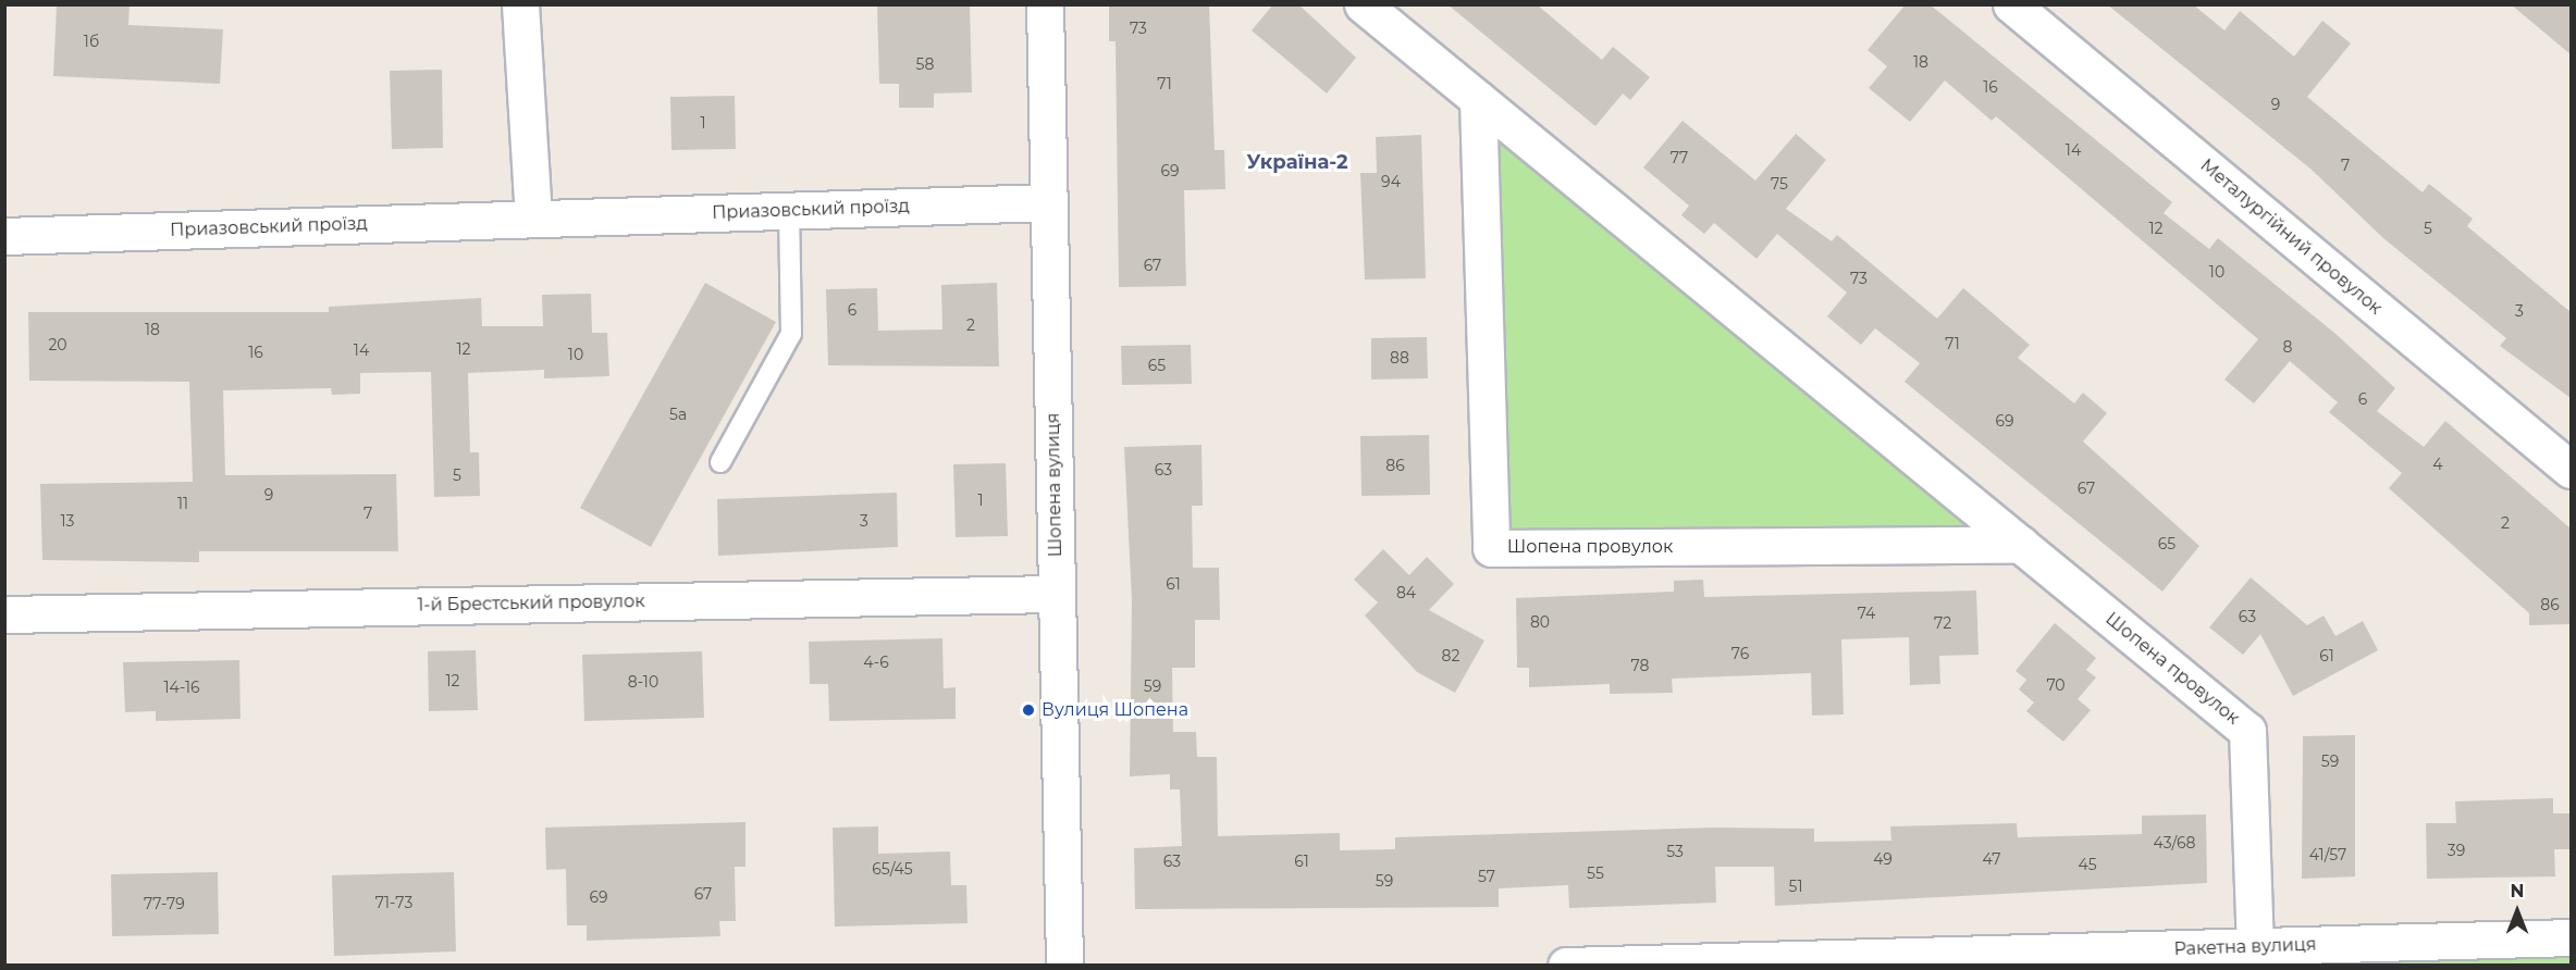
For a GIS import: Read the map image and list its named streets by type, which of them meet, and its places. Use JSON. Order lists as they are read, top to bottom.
{
  "streets": {
    "street": [
      "Приазовський проїзд",
      "Металургійний провулок",
      "Шопена вулиця",
      "Шопена провулок",
      "1-й Брестський провулок",
      "Ракетна вулиця"
    ]
  },
  "crossings": [
    ["Приазовський проїзд", "Шопена вулиця"],
    ["Шопена вулиця", "1-й Брестський провулок"],
    ["Шопена провулок", "Ракетна вулиця"]
  ],
  "districts": ["Україна-2"],
  "places": ["Вулиця Шопена"],
  "house_numbers": [
    "73",
    "1б",
    "18",
    "58",
    "71",
    "16",
    "9",
    "1",
    "14",
    "77",
    "7",
    "69",
    "94",
    "75",
    "12",
    "5",
    "67",
    "10",
    "73",
    "6",
    "3",
    "2",
    "18",
    "71",
    "20",
    "8",
    "12",
    "14",
    "16",
    "10",
    "88",
    "65",
    "6",
    "5а",
    "69",
    "4",
    "86",
    "63",
    "5",
    "67",
    "9",
    "1",
    "11",
    "7",
    "13",
    "3",
    "2",
    "65",
    "61",
    "84",
    "86",
    "74",
    "63",
    "80",
    "72",
    "76",
    "82",
    "61",
    "4-6",
    "78",
    "12",
    "8-10",
    "70",
    "59",
    "14-16",
    "59",
    "43/68",
    "39",
    "53",
    "41/57",
    "49",
    "47",
    "63",
    "61",
    "45",
    "65/45",
    "55",
    "57",
    "59",
    "51",
    "67",
    "69",
    "71-73",
    "77-79"
  ],
  "north": "top"
}
